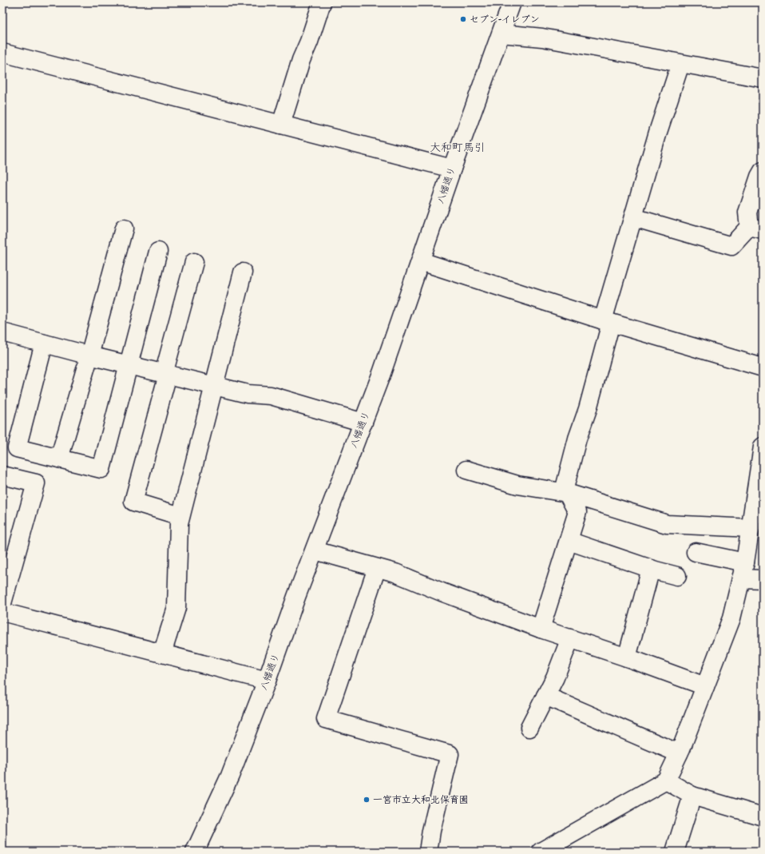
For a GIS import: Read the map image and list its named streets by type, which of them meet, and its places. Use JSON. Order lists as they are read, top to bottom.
{
  "streets": {
    "street": ["八幡通り"]
  },
  "districts": ["大和町馬引"],
  "places": ["セブン-イレブン", "一宮市立大和北保育園"]
}
